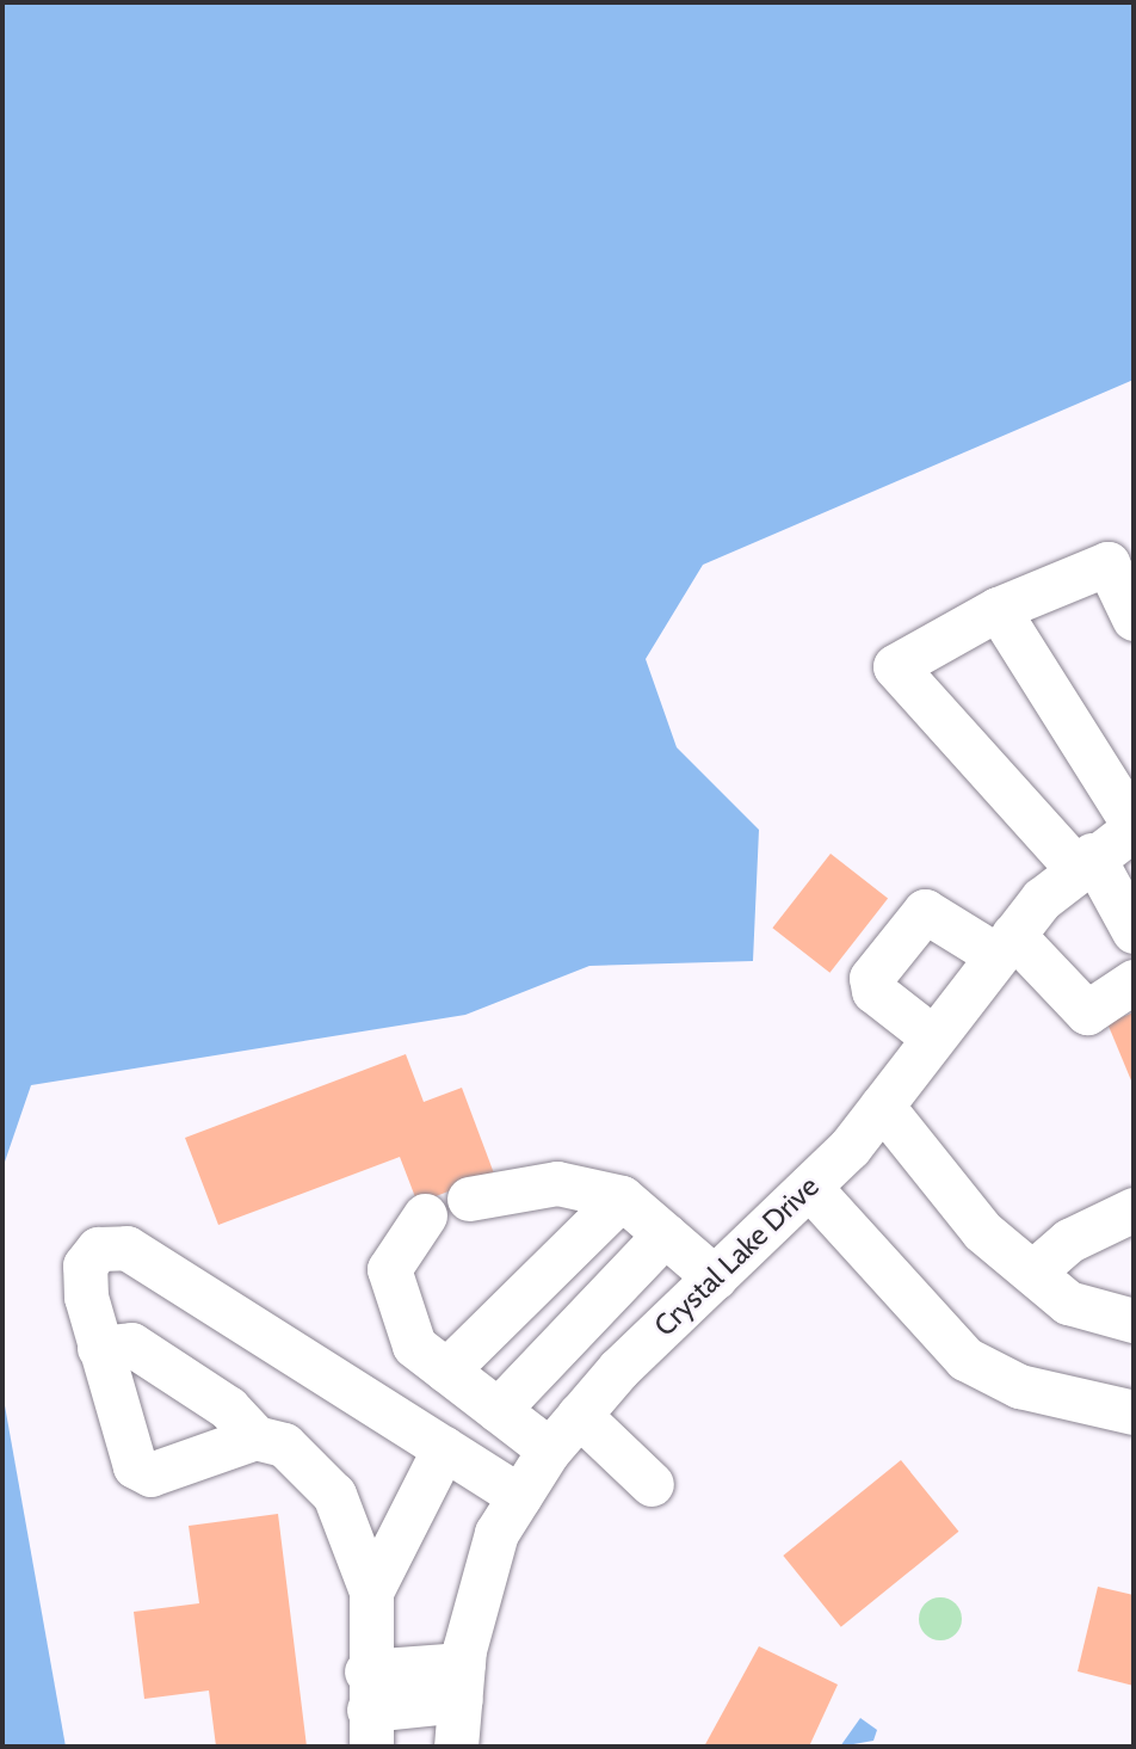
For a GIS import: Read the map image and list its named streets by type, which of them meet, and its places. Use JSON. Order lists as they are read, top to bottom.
{
  "streets": {
    "street": ["Crystal Lake Drive"]
  }
}
